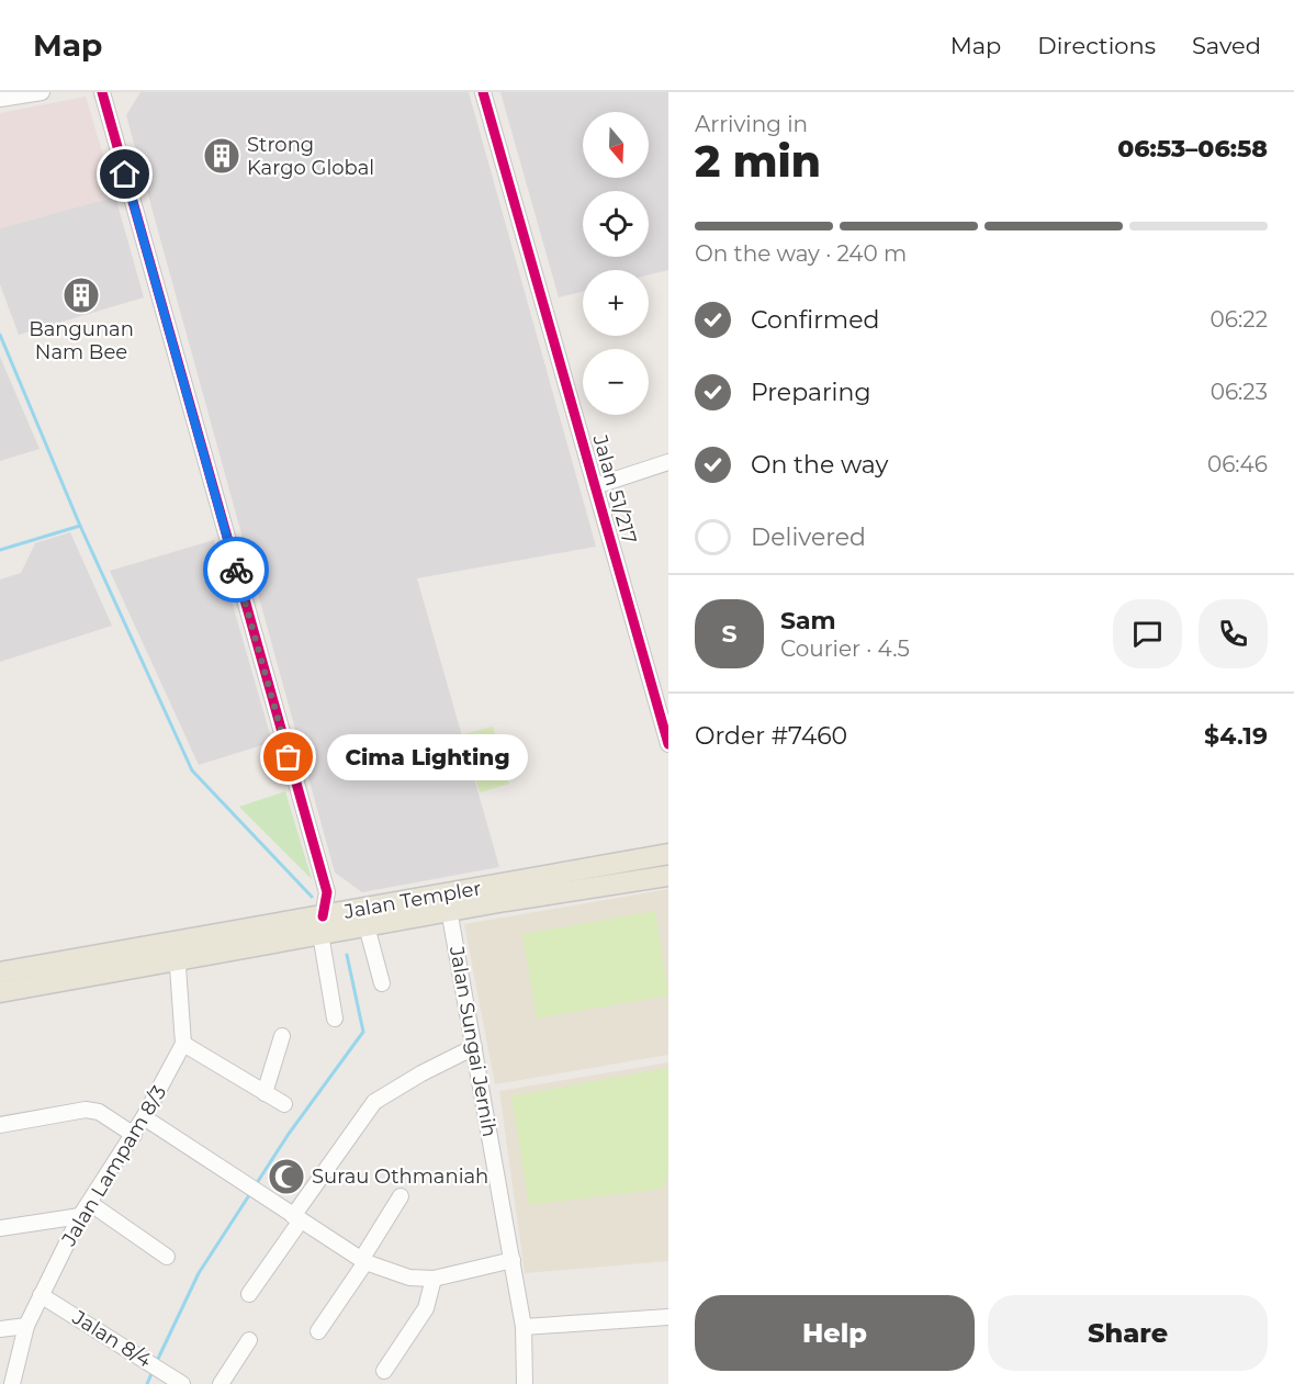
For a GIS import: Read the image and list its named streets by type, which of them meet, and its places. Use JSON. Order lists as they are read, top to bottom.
{
  "streets": {
    "main road": ["Jalan Templer"],
    "street": [
      "Jalan 51/217",
      "Jalan Sungai Jernih",
      "Jalan Lampam 8/3",
      "Jalan 8/4"
    ]
  },
  "crossings": [
    ["Jalan Templer", "Jalan Sungai Jernih"],
    ["Jalan Lampam 8/3", "Jalan 8/4"]
  ],
  "places": {
    "building": ["Strong Kargo Global", "Bangunan Nam Bee"],
    "other": ["Cima Lighting"],
    "mosque": ["Surau Othmaniah"]
  },
  "north": "bottom",
  "page": {
    "header": "Map",
    "nav": ["Map", "Directions", "Saved"],
    "heading": ["2 min", "Arriving in", "06:53–06:58"],
    "panel": [
      "Sam",
      "Courier · 4.5",
      "Order #7460",
      "$4.19"
    ],
    "map_buttons": ["+", "−"],
    "bar": "On the way · 240 m",
    "list": [
      ["Confirmed", "06:22"],
      ["Preparing", "06:23"],
      ["On the way", "06:46"],
      "Delivered"
    ],
    "round": "S",
    "bubble": "Cima Lighting",
    "buttons": ["Help", "Share"]
  }
}
